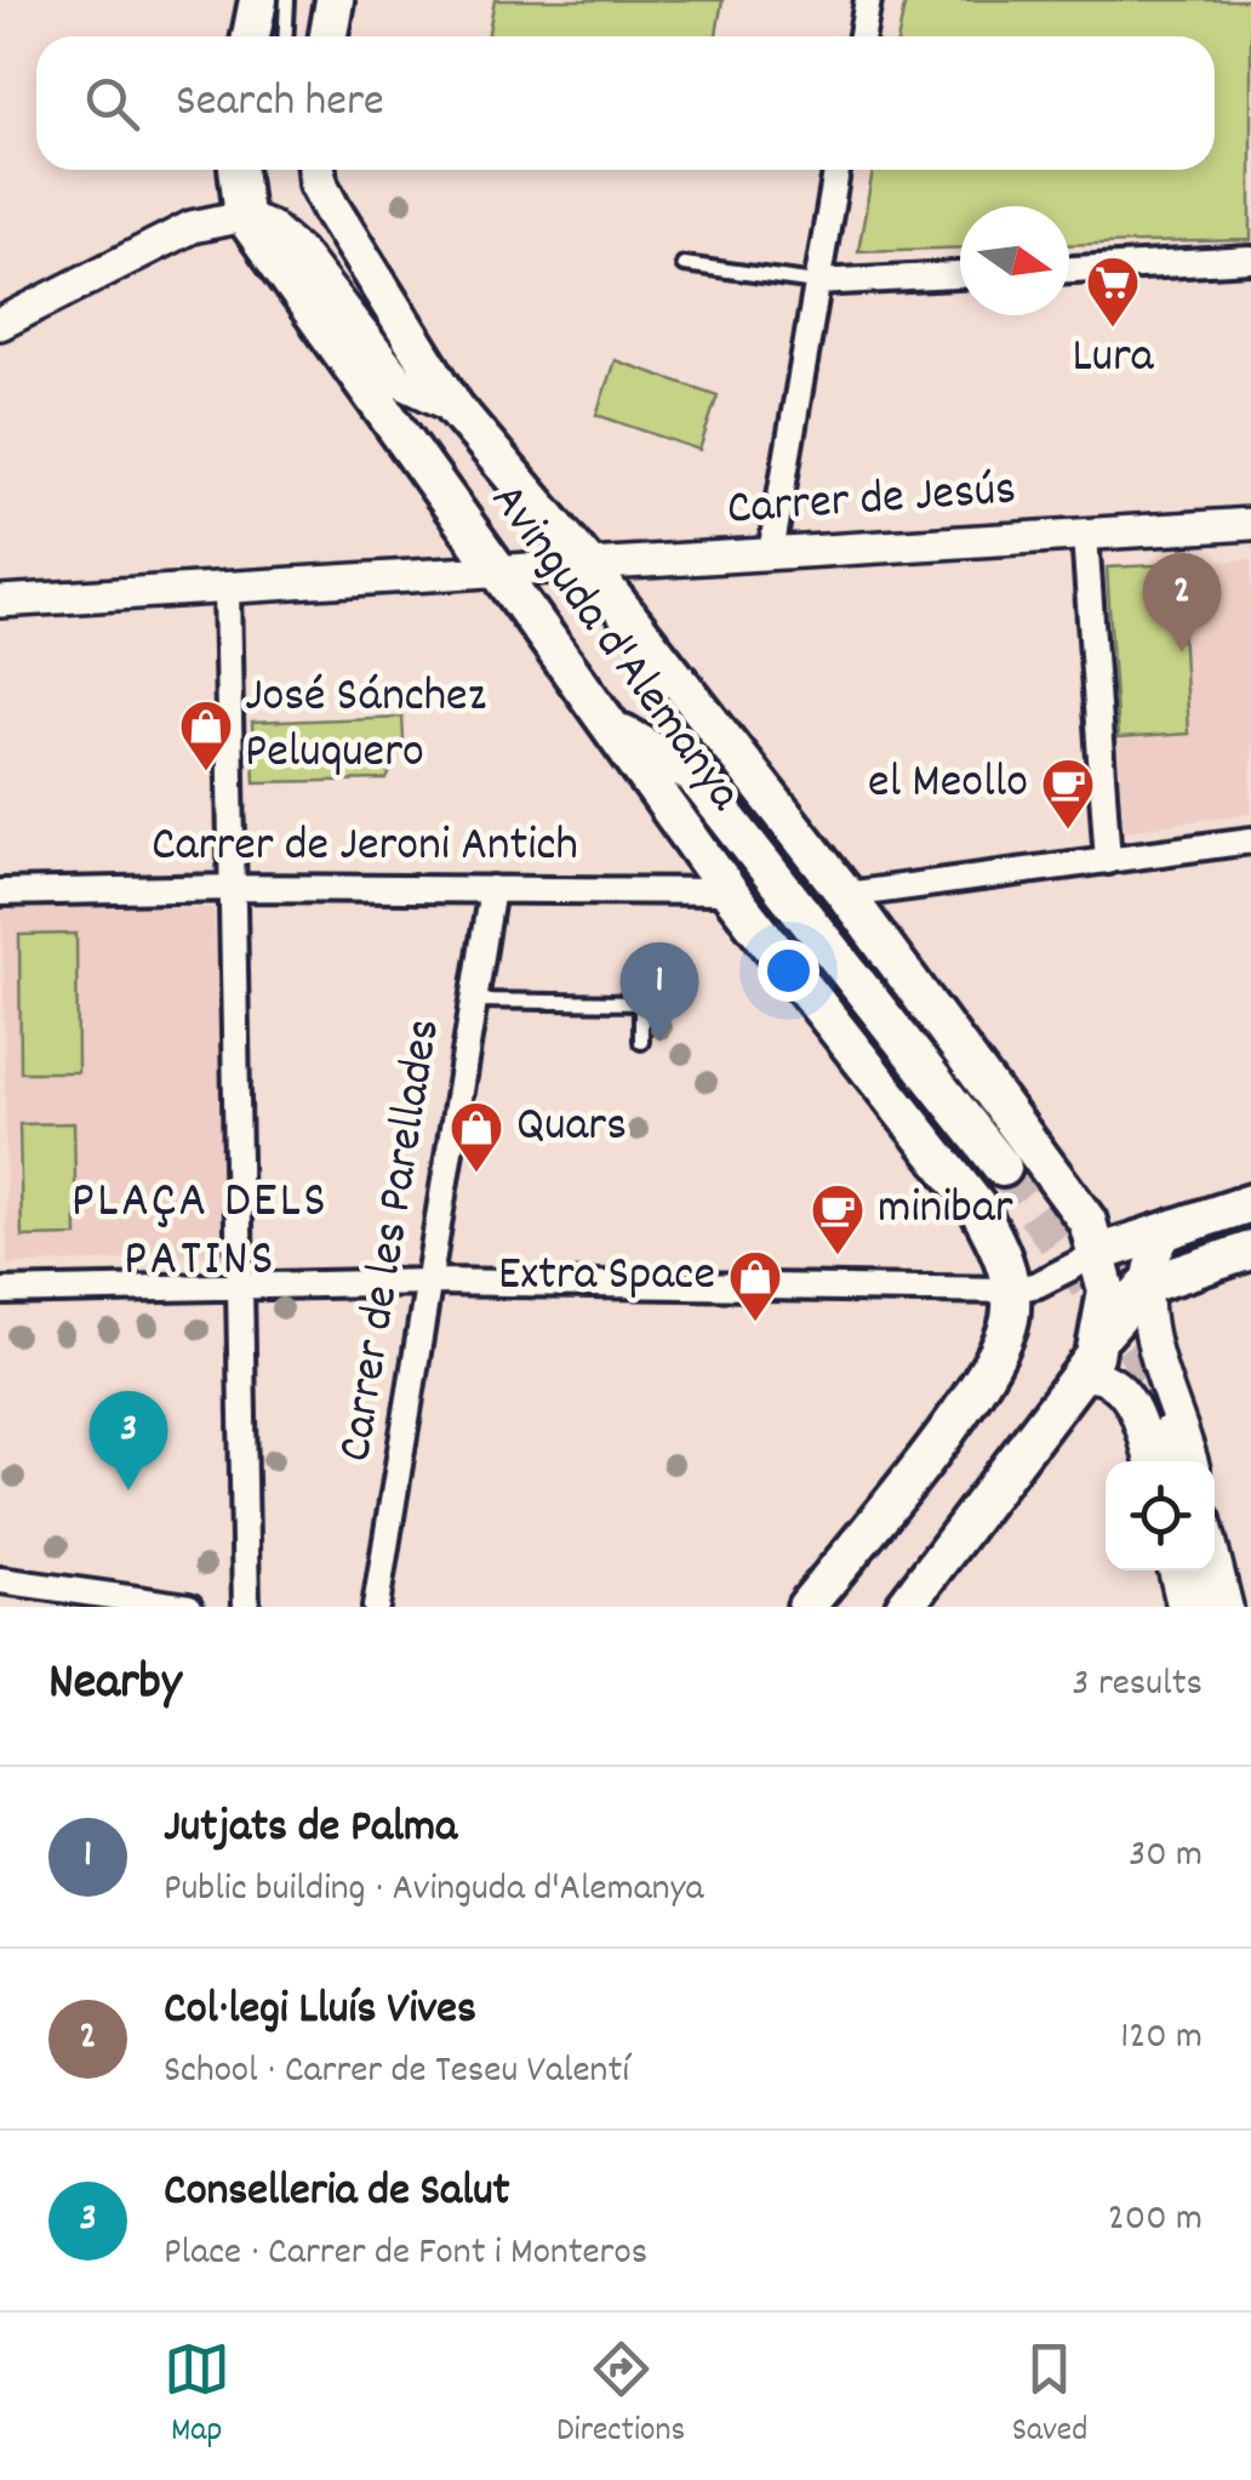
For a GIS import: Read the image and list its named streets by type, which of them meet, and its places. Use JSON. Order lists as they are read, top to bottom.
{
  "streets": {
    "main road": ["Avinguda d'Alemanya"],
    "street": ["Carrer de Jesús", "Carrer de Jeroni Antich", "Carrer de les Parellades"]
  },
  "crossings": [
    ["Carrer de Jesús", "Avinguda d'Alemanya"],
    ["Avinguda d'Alemanya", "Carrer de Jeroni Antich"],
    ["Carrer de Jeroni Antich", "Carrer de les Parellades"]
  ],
  "districts": ["PLAÇA DELS PATINS"],
  "places": {
    "supermarket": ["Lura"],
    "shop": ["José Sánchez Peluquero", "Quars", "Extra Space"],
    "cafe": ["el Meollo", "minibar"]
  },
  "north": "right",
  "page": {
    "search": "Search here",
    "pins": ["2", "1", "3"],
    "heading": ["Nearby", "3 results"],
    "list": [
      {
        "mark": "1",
        "name": "Jutjats de Palma",
        "note": "Public building · Avinguda d'Alemanya",
        "value": "30 m"
      },
      {
        "mark": "2",
        "name": "Col·legi Lluís Vives",
        "note": "School · Carrer de Teseu Valentí",
        "value": "120 m"
      },
      {
        "mark": "3",
        "name": "Conselleria de Salut",
        "note": "Place · Carrer de Font i Monteros",
        "value": "200 m"
      }
    ],
    "nav": ["Map", "Directions", "Saved"]
  }
}
